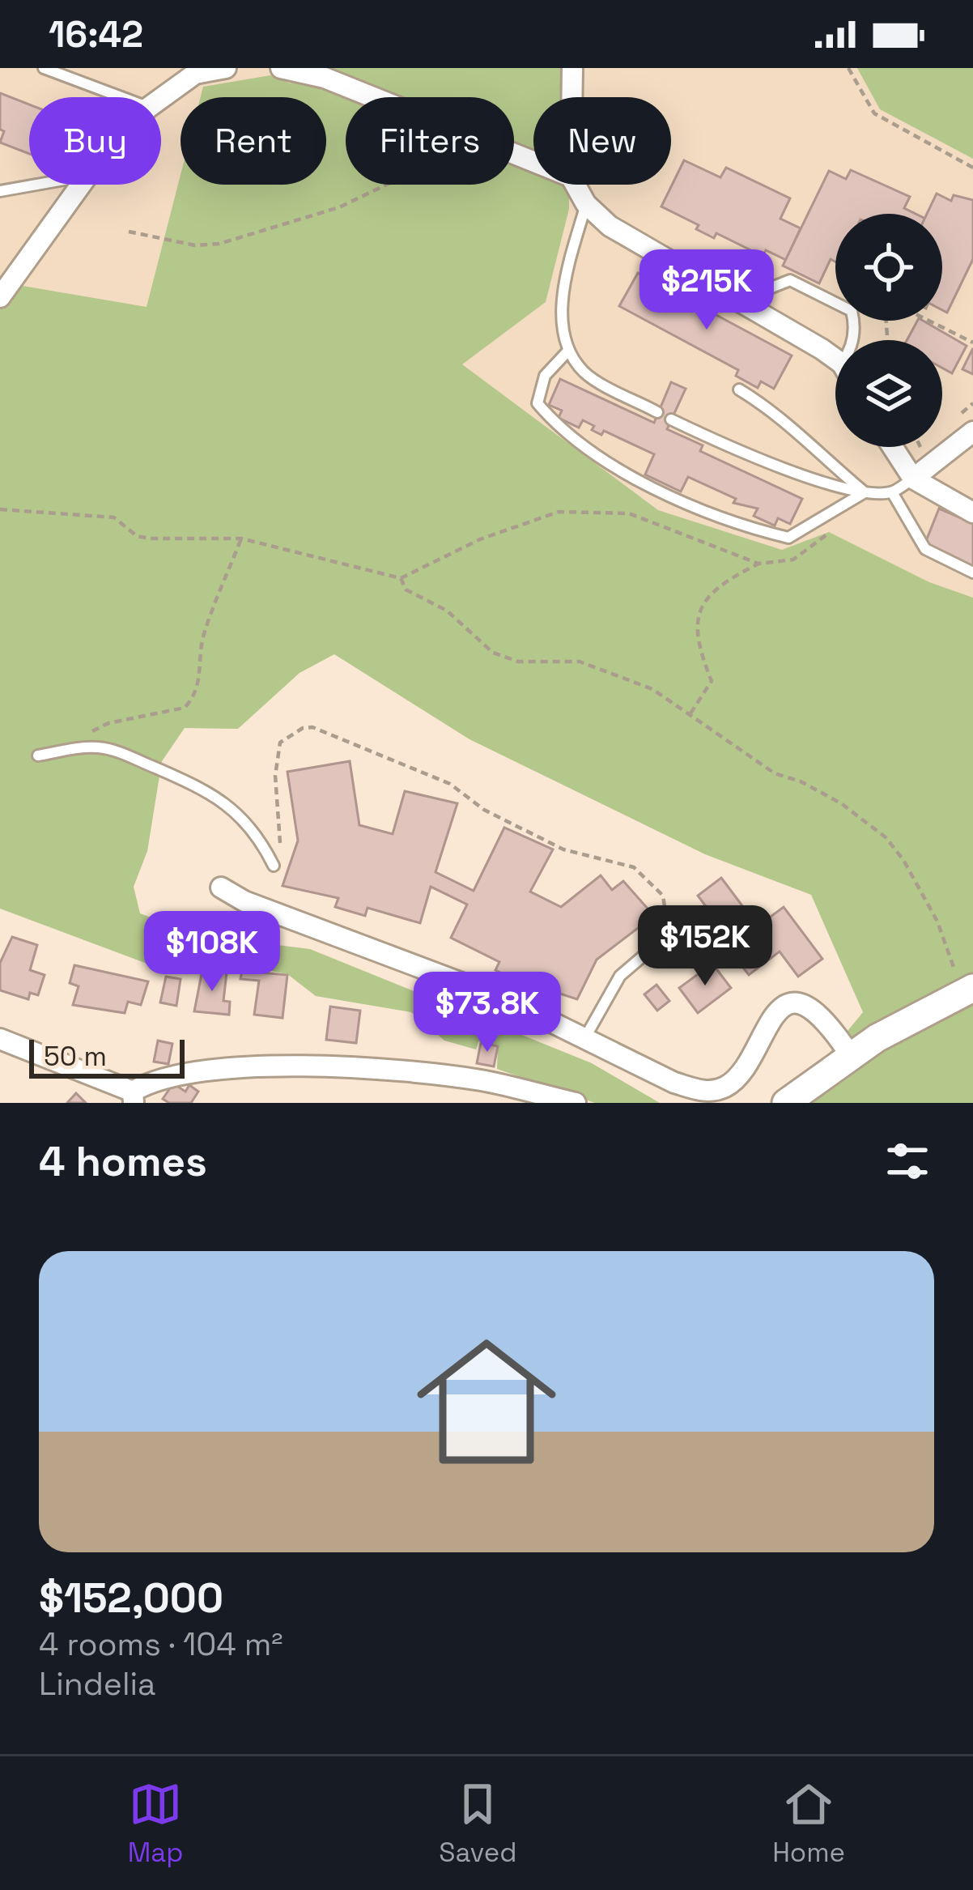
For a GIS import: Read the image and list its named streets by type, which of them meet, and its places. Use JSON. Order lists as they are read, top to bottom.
{
  "scale_bar": "50 m",
  "page": {
    "status": "16:42",
    "chip": [
      "Buy",
      "Rent",
      "Filters",
      "New"
    ],
    "price": [
      "$215K",
      "$152K",
      "$108K",
      "$73.8K"
    ],
    "scale": "50 m",
    "heading": "4 homes",
    "list": [
      {
        "name": "$152,000",
        "note": "4 rooms · 104 m² · Lindelia"
      }
    ],
    "tabs": ["Map", "Saved", "Home"]
  }
}
